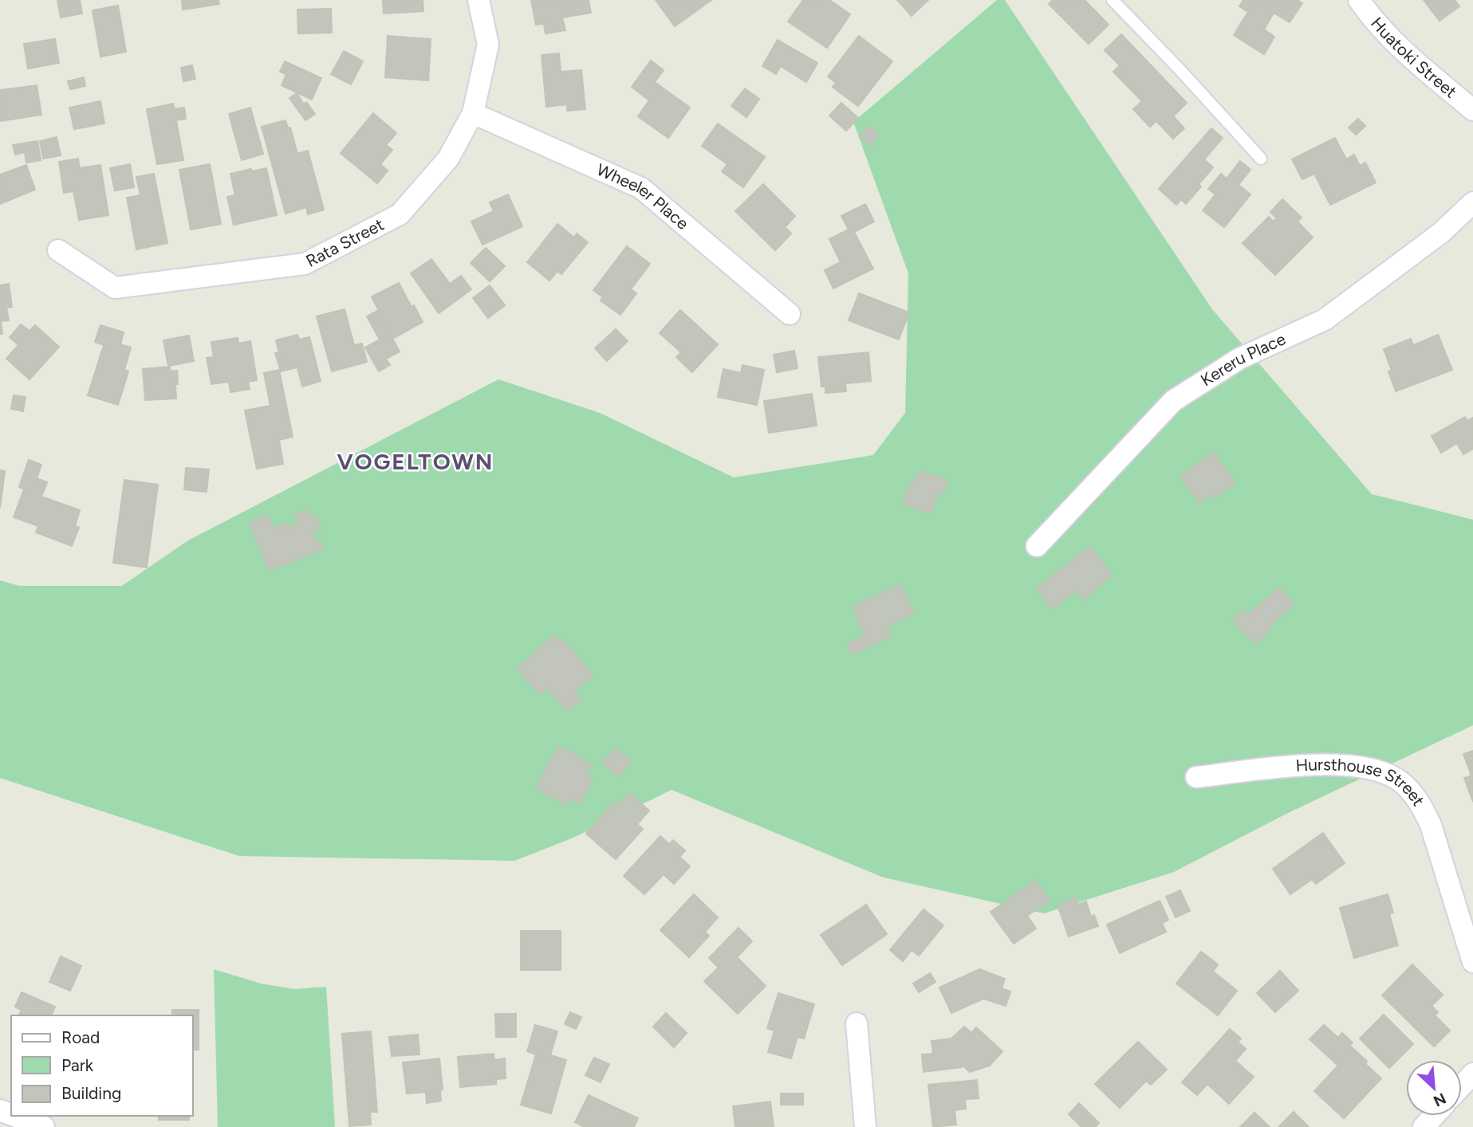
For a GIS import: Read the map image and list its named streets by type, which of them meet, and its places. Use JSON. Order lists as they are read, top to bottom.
{
  "streets": {
    "street": [
      "Huatoki Street",
      "Wheeler Place",
      "Rata Street",
      "Kereru Place",
      "Hursthouse Street"
    ]
  },
  "crossings": [
    ["Wheeler Place", "Rata Street"]
  ],
  "districts": ["VOGELTOWN"],
  "legend": ["Road", "Park", "Building"],
  "north": "bottom right"
}
